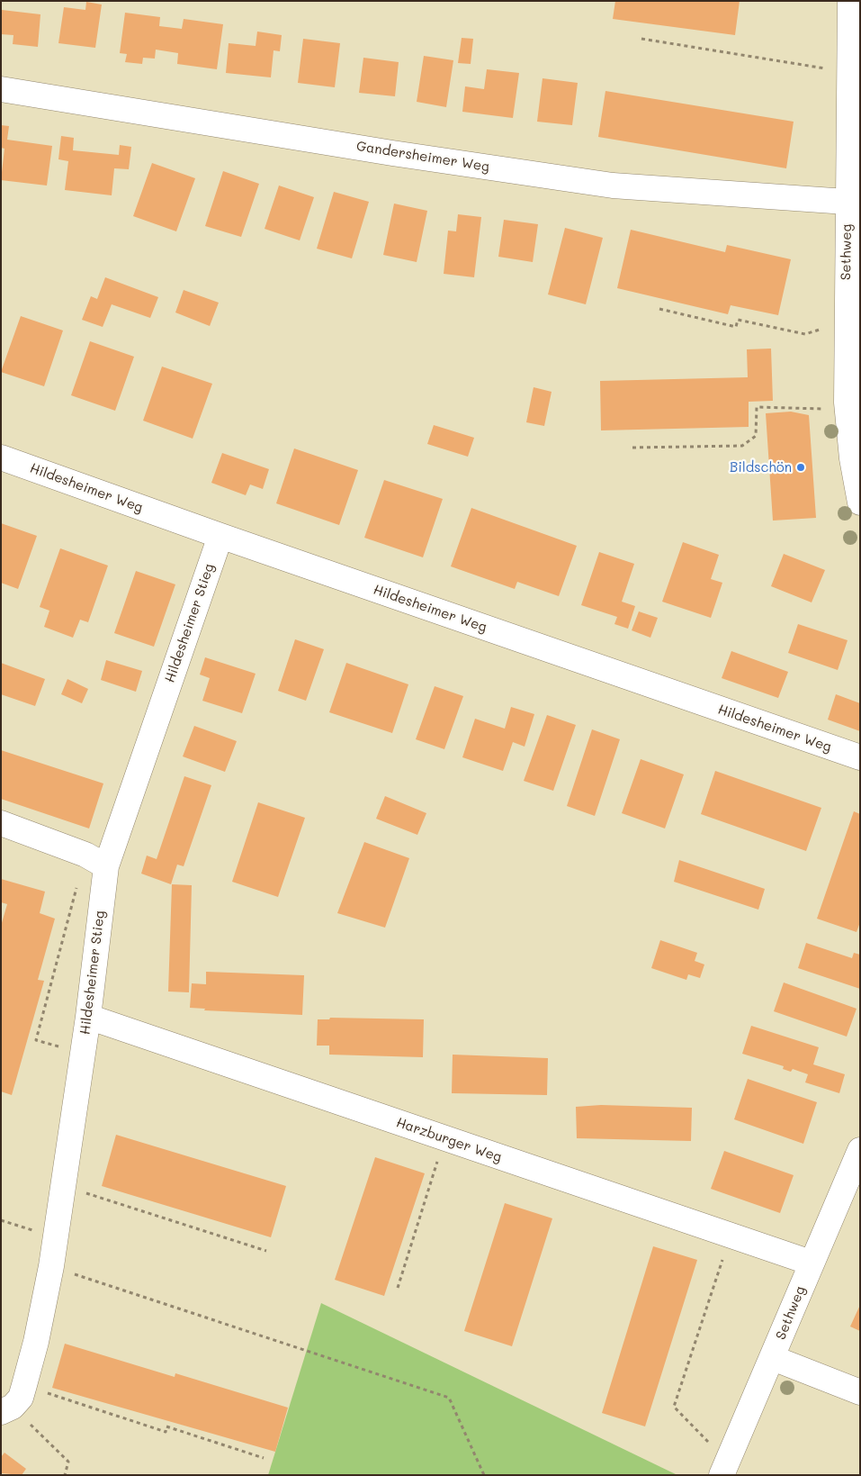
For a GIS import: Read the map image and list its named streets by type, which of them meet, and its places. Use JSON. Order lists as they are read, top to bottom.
{
  "streets": {
    "street": [
      "Gandersheimer Weg",
      "Sethweg",
      "Hildesheimer Weg",
      "Hildesheimer Stieg",
      "Harzburger Weg"
    ]
  },
  "crossings": [
    ["Gandersheimer Weg", "Sethweg"],
    ["Sethweg", "Harzburger Weg"],
    ["Hildesheimer Weg", "Hildesheimer Stieg"],
    ["Hildesheimer Stieg", "Harzburger Weg"]
  ],
  "places": ["Bildschön"]
}
